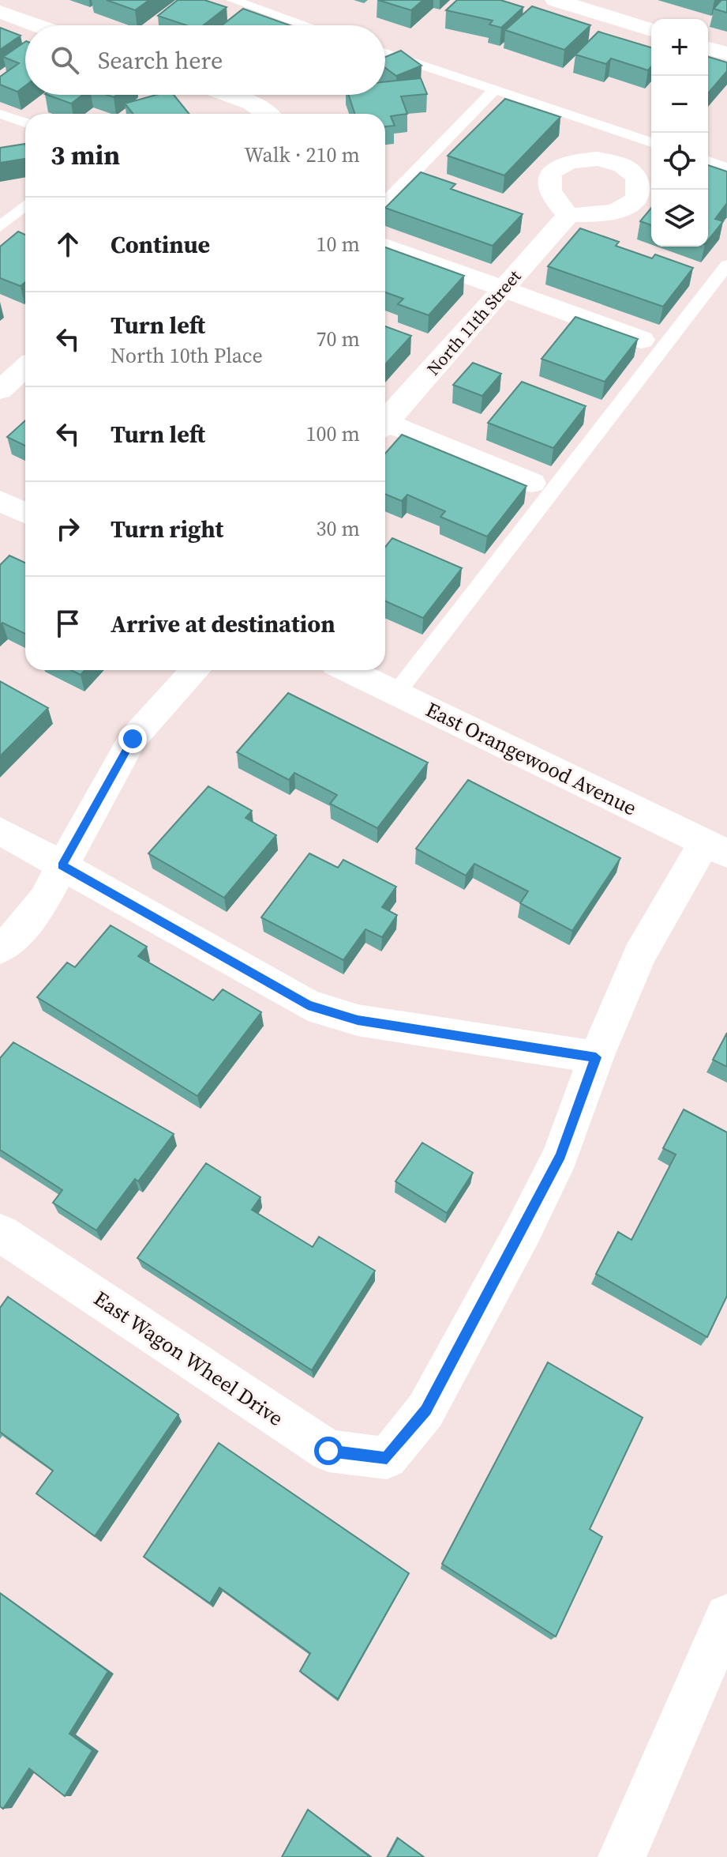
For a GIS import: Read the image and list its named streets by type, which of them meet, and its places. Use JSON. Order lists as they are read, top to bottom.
{
  "streets": {
    "street": ["North 11th Street", "East Orangewood Avenue", "East Wagon Wheel Drive"]
  },
  "page": {
    "map_buttons": ["+", "−"],
    "search": "Search here",
    "heading": ["3 min", "Walk · 210 m"],
    "list": [
      ["Continue", "10 m"],
      ["Turn left", "North 10th Place", "70 m"],
      ["Turn left", "100 m"],
      ["Turn right", "30 m"],
      "Arrive at destination"
    ]
  }
}
